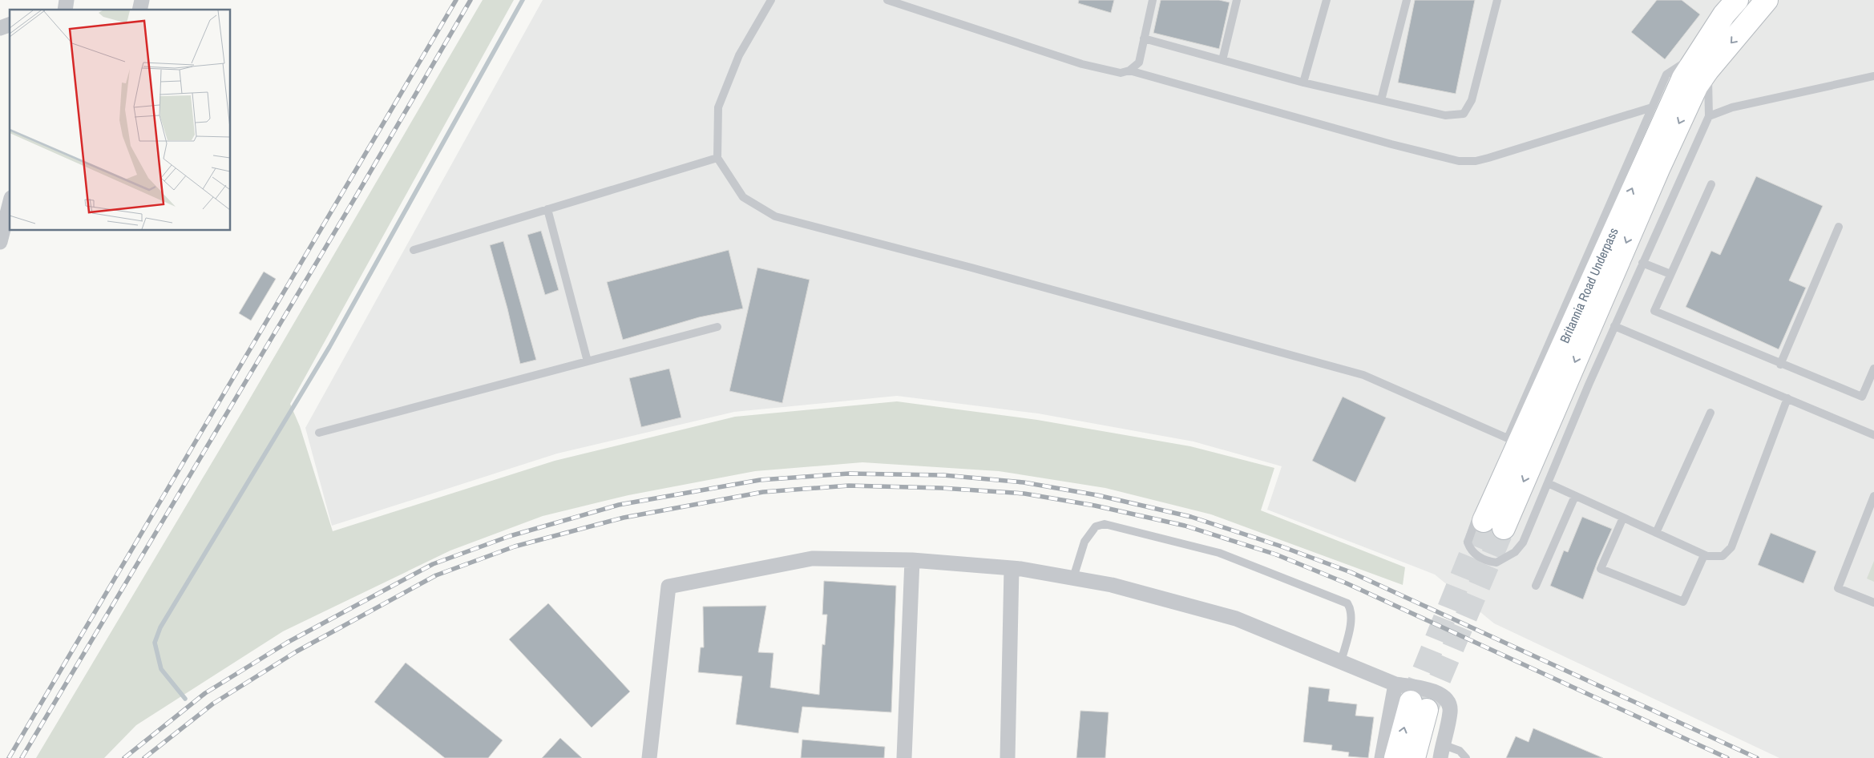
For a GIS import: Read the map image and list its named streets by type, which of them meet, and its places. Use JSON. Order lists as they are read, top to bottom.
{
  "streets": {
    "main road": ["Britannia Road Underpass"]
  }
}
